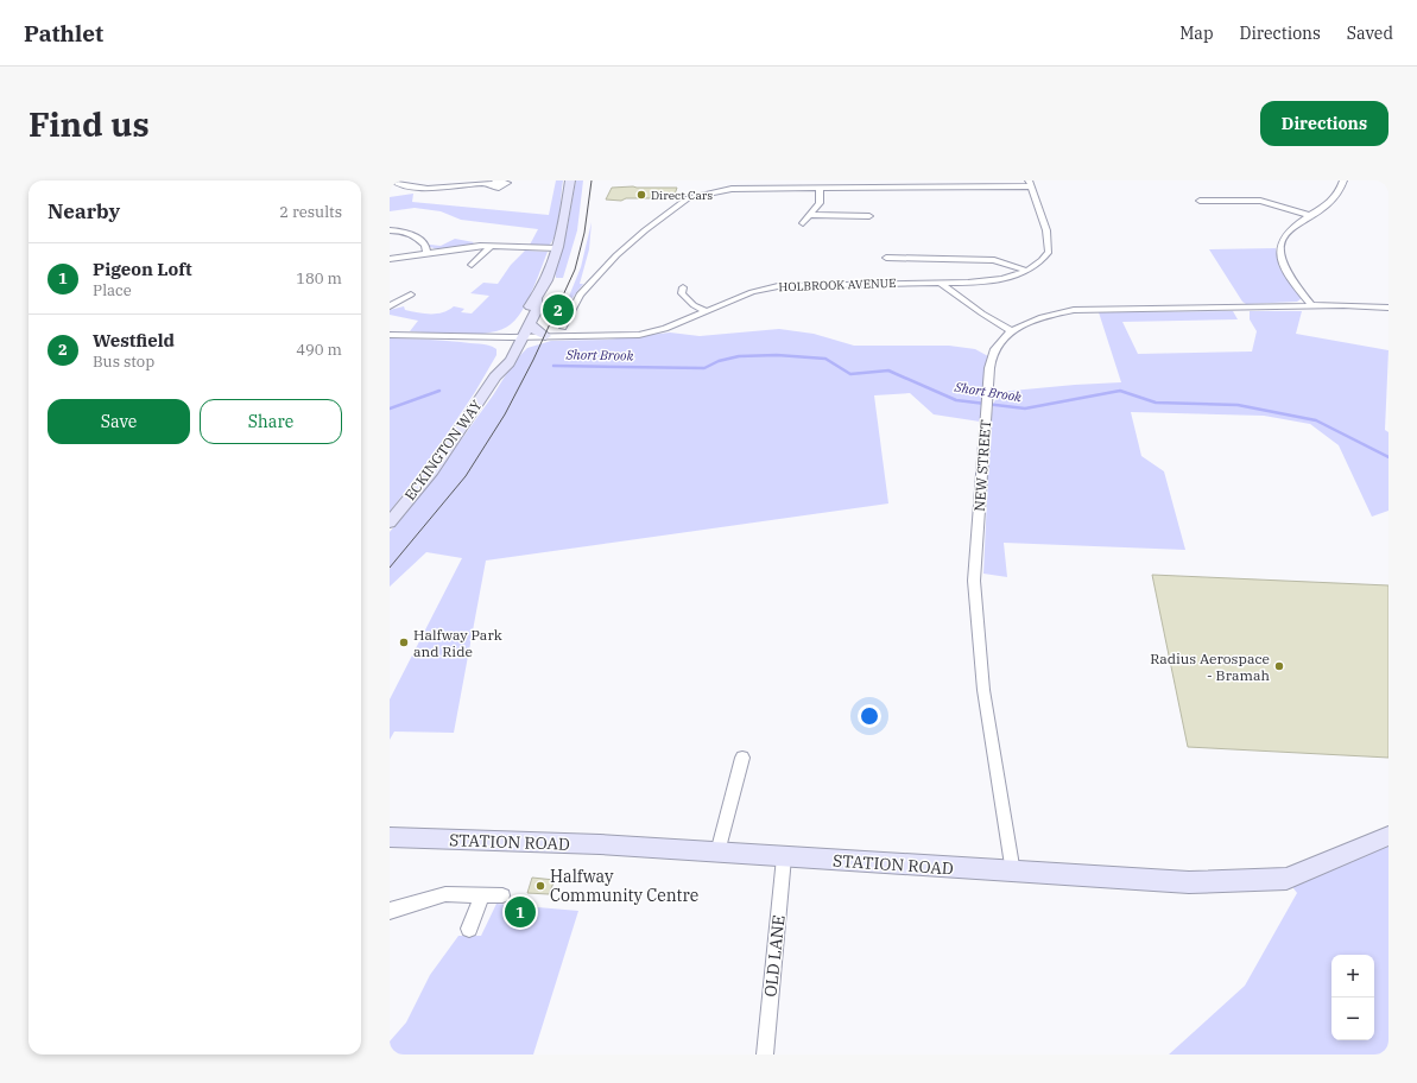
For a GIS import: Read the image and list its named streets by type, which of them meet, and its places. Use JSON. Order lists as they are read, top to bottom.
{
  "streets": {
    "main road": ["ECKINGTON WAY", "STATION ROAD"],
    "street": ["HOLBROOK AVENUE", "NEW STREET", "OLD LANE"]
  },
  "crossings": [
    ["NEW STREET", "STATION ROAD"],
    ["STATION ROAD", "OLD LANE"]
  ],
  "water": ["Short Brook"],
  "places": [
    "Direct Cars",
    "Halfway Park and Ride",
    "Radius Aerospace - Bramah",
    "Halfway Community Centre"
  ],
  "page": {
    "header": "Pathlet",
    "nav": ["Map", "Directions", "Saved"],
    "buttons": [
      "Directions",
      ["Save", "Share"]
    ],
    "title": "Find us",
    "heading": ["Nearby", "2 results"],
    "list": [
      {
        "mark": "1",
        "name": "Pigeon Loft",
        "note": "Place",
        "value": "180 m"
      },
      {
        "mark": "2",
        "name": "Westfield",
        "note": "Bus stop",
        "value": "490 m"
      }
    ],
    "pins": ["2", "1"],
    "map_buttons": ["+", "−"]
  }
}
